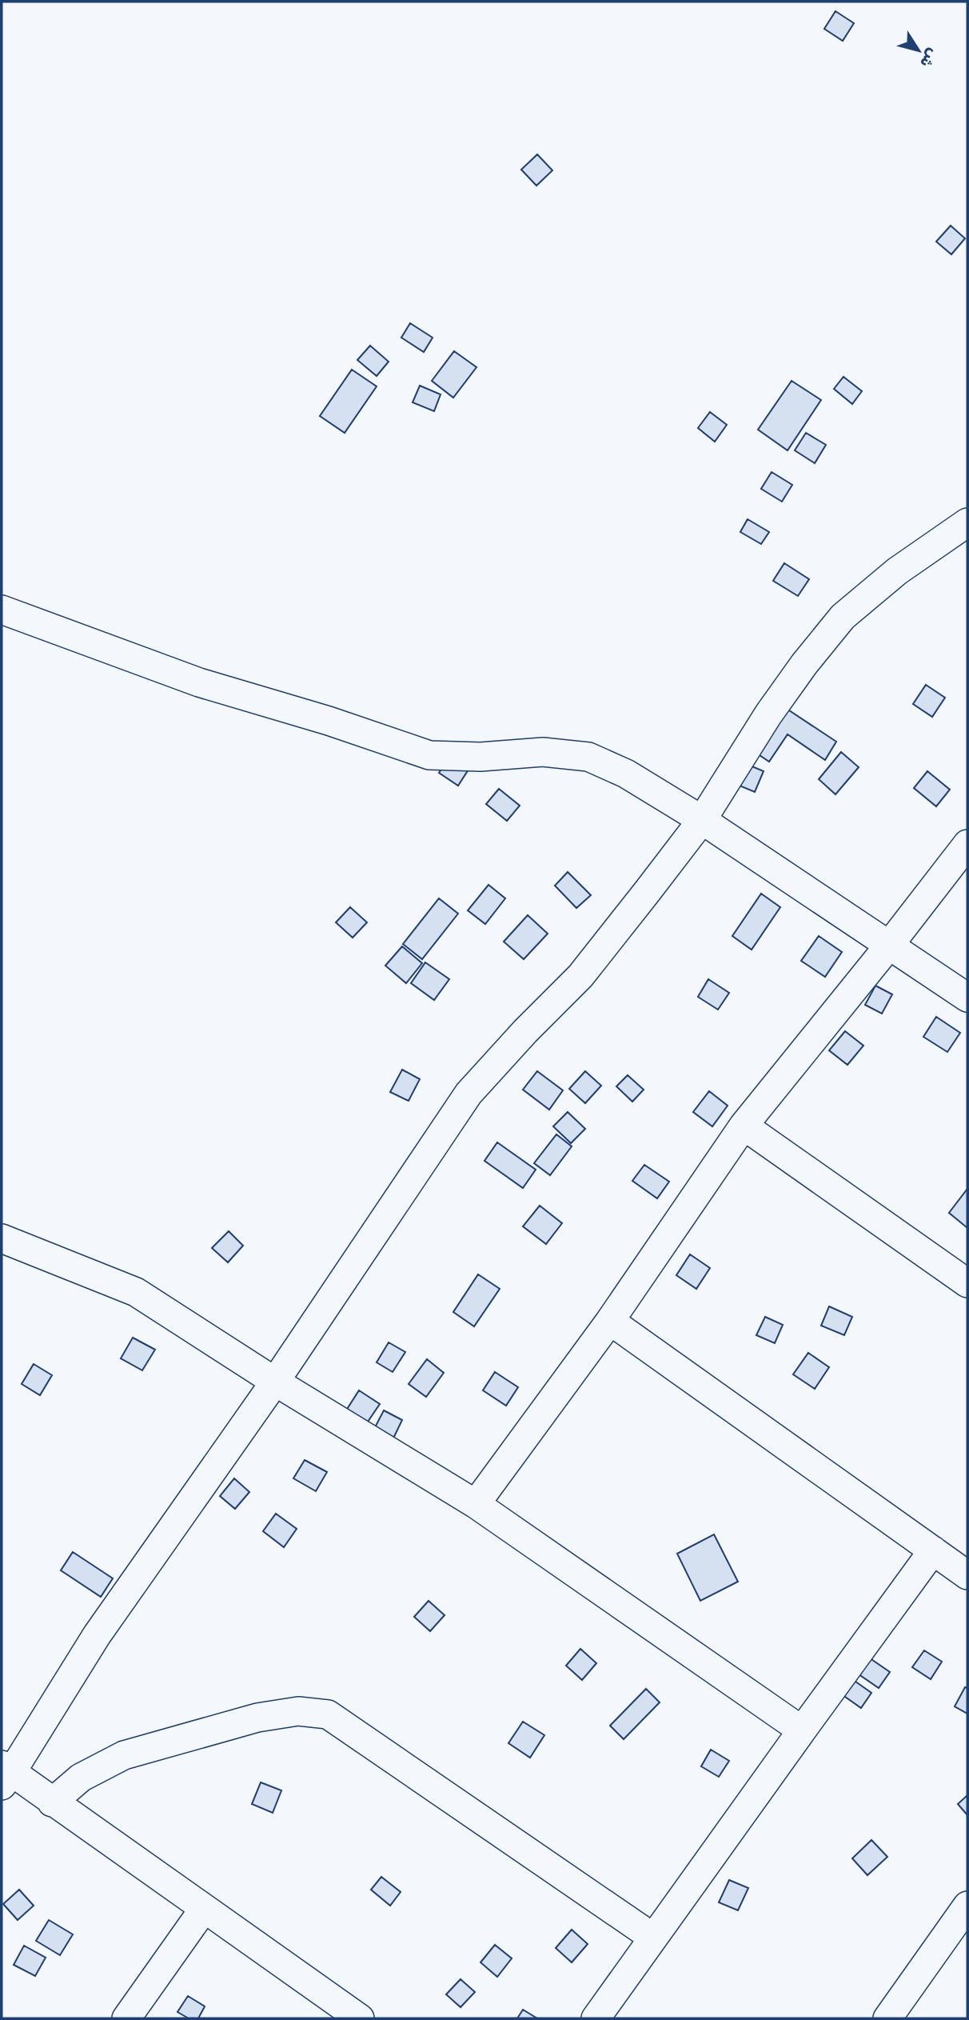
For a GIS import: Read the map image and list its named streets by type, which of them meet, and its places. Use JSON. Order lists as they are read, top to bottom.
{
  "north": "bottom right"
}
